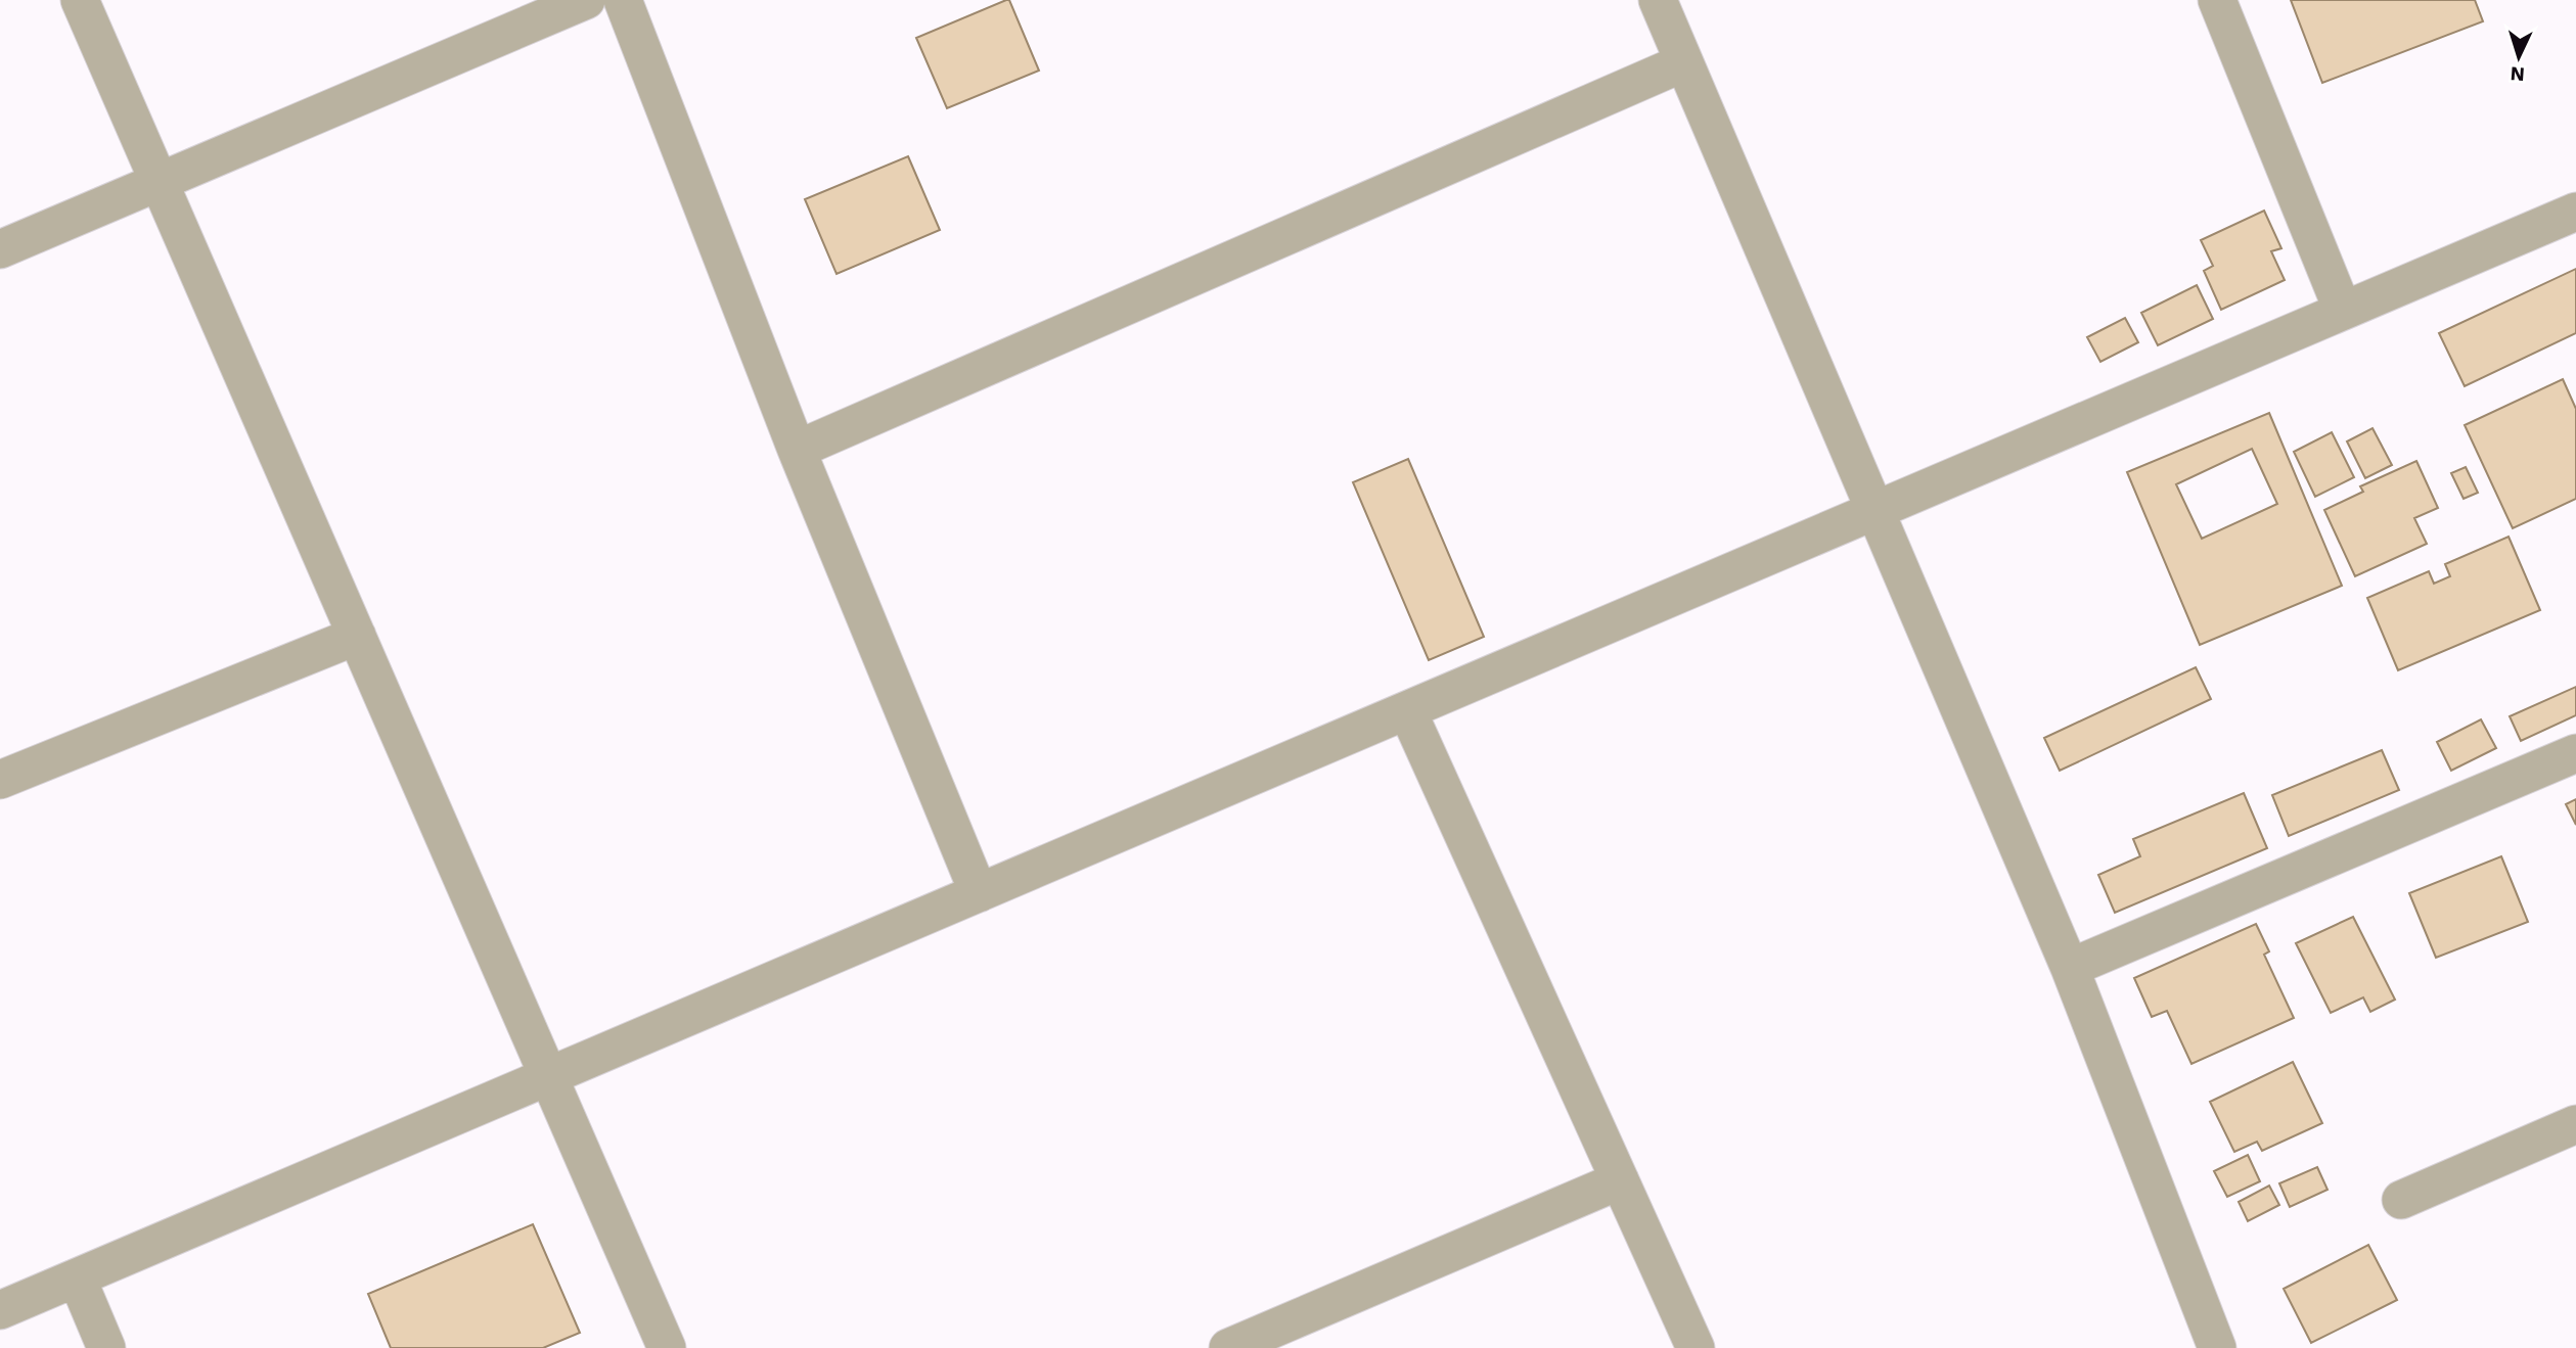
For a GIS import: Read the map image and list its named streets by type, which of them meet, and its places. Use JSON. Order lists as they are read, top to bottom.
{
  "north": "bottom"
}
